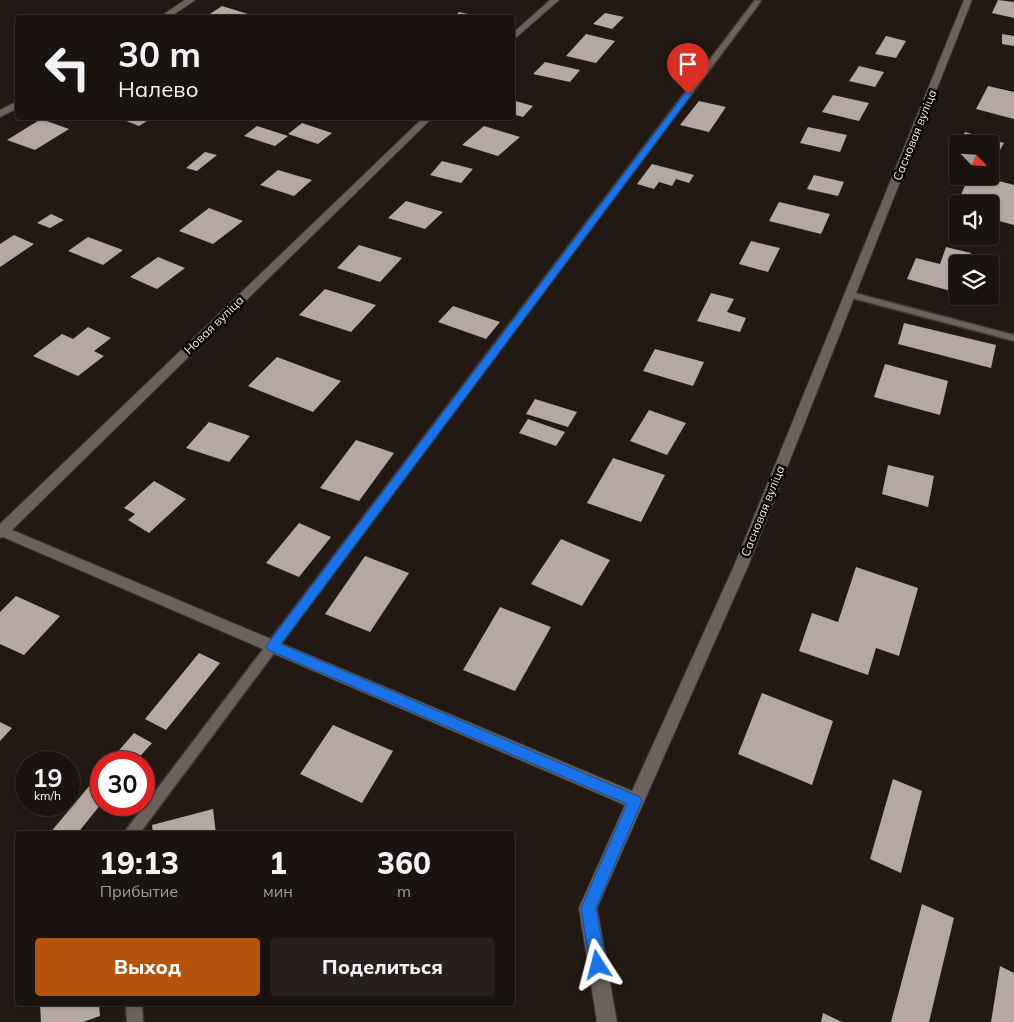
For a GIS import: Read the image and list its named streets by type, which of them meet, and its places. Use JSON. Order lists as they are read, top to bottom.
{
  "streets": {
    "street": ["Сасновая вуліца", "Новая вуліца"]
  },
  "north": "bottom right",
  "page": {
    "turn": ["30 m", "Налево"],
    "speed": "19 km/h",
    "limit": "30",
    "eta": [
      "19:13",
      "Прибытие",
      "1",
      "мин",
      "360",
      "m"
    ],
    "buttons": ["Выход", "Поделиться"]
  }
}
